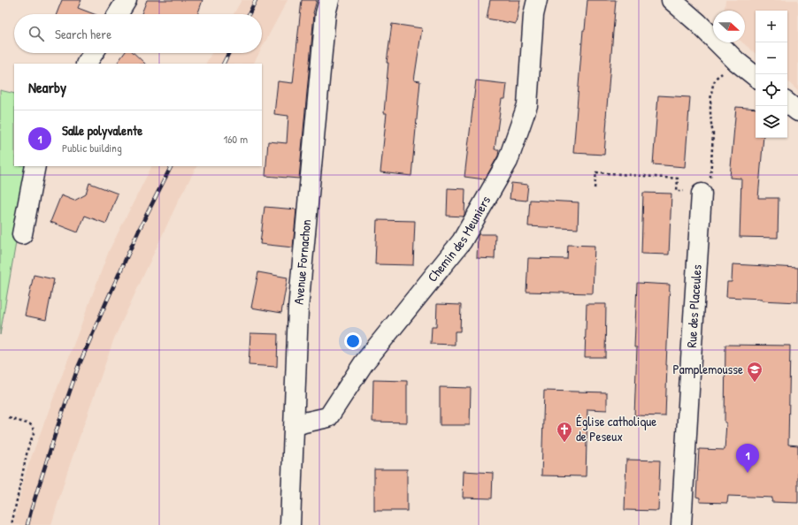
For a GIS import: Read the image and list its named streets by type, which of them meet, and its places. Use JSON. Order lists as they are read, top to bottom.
{
  "streets": {
    "street": ["Chemin des Meuniers", "Avenue Fornachon", "Rue des Placeules"]
  },
  "crossings": [
    ["Chemin des Meuniers", "Avenue Fornachon"]
  ],
  "places": {
    "school or university": ["Pamplemousse"],
    "church": ["Église catholique de Peseux"]
  },
  "north": "right",
  "page": {
    "map_buttons": ["+", "−"],
    "search": "Search here",
    "heading": "Nearby",
    "list": [
      {
        "mark": "1",
        "name": "Salle polyvalente",
        "note": "Public building",
        "value": "160 m"
      }
    ],
    "pins": "1"
  }
}
